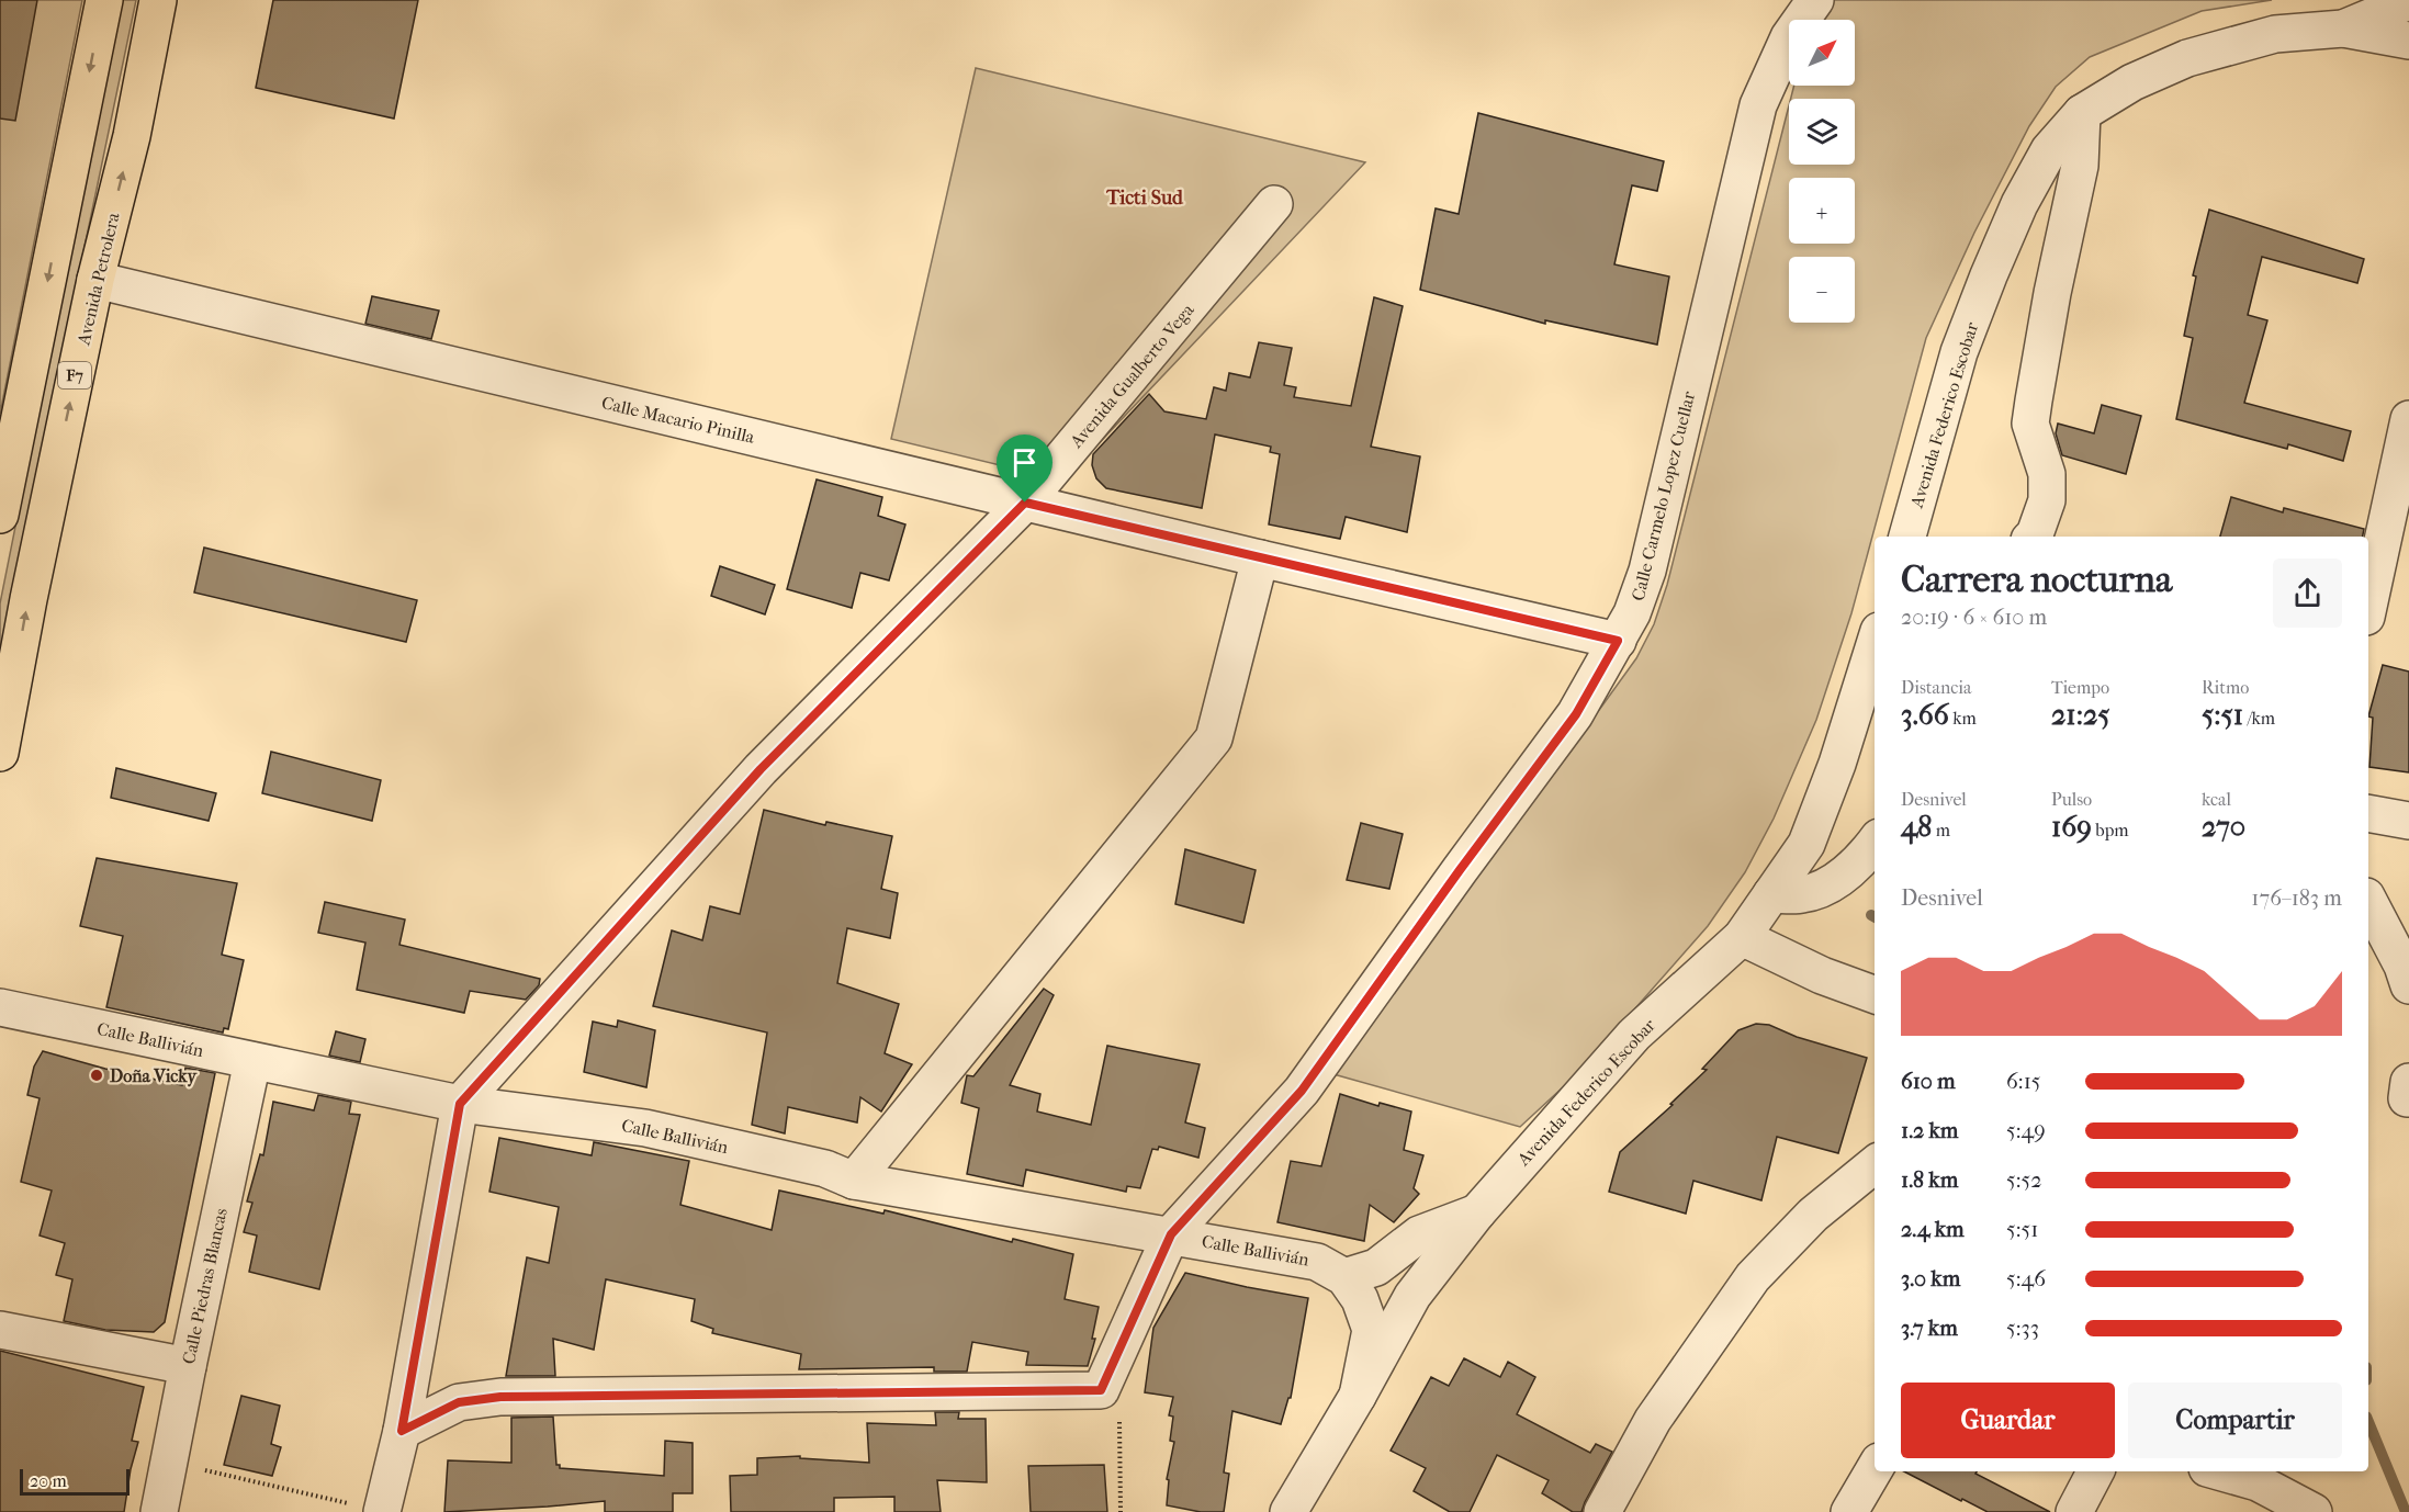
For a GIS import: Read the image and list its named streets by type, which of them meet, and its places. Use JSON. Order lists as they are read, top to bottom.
{
  "streets": {
    "highway": ["Avenida Petrolera", "F7"],
    "street": [
      "Avenida Gualberto Vega",
      "Avenida Federico Escobar",
      "Calle Macario Pinilla",
      "Calle Carmelo Lopez Cuellar",
      "Calle Ballivián",
      "Calle Piedras Blancas"
    ]
  },
  "crossings": [
    ["Avenida Petrolera", "Calle Macario Pinilla"],
    ["Avenida Gualberto Vega", "Calle Macario Pinilla"],
    ["Avenida Gualberto Vega", "Calle Ballivián"],
    ["Calle Macario Pinilla", "Calle Carmelo Lopez Cuellar"],
    ["Calle Carmelo Lopez Cuellar", "Calle Ballivián"],
    ["Calle Ballivián", "Calle Piedras Blancas"]
  ],
  "districts": ["Ticti Sud"],
  "places": ["Doña Vicky"],
  "scale_bar": "20 m",
  "north": "top right",
  "page": {
    "map_buttons": ["+", "−"],
    "heading": ["Carrera nocturna", "20:19 · 6 × 610 m"],
    "stats": [
      ["Distancia", "3.66 km"],
      ["Tiempo", "21:25"],
      ["Ritmo", "5:51 /km"],
      ["Desnivel", "48 m"],
      ["Pulso", "169 bpm"],
      ["kcal", "270"]
    ],
    "chart": ["Desnivel", "176–183 m"],
    "list": [
      {
        "name": "610 m",
        "note": "6:15"
      },
      {
        "name": "1.2 km",
        "note": "5:49"
      },
      {
        "name": "1.8 km",
        "note": "5:52"
      },
      {
        "name": "2.4 km",
        "note": "5:51"
      },
      {
        "name": "3.0 km",
        "note": "5:46"
      },
      {
        "name": "3.7 km",
        "note": "5:33"
      }
    ],
    "buttons": ["Guardar", "Compartir"],
    "scale": "20 m"
  }
}
